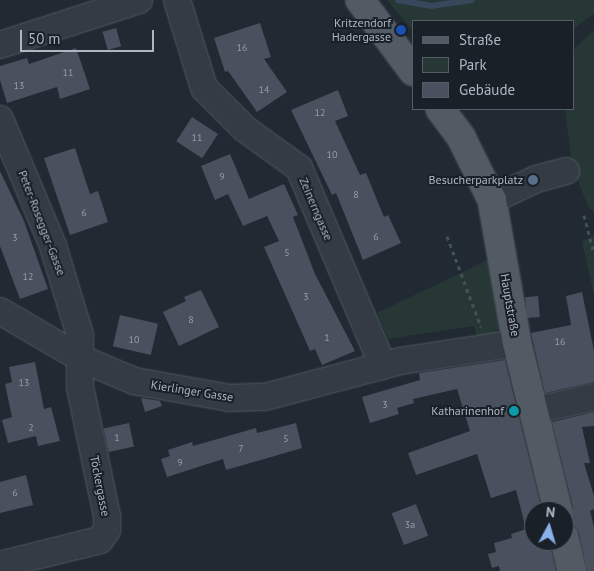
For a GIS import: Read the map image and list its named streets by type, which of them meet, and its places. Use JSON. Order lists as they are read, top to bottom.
{
  "streets": {
    "main road": ["Hauptstraße"],
    "street": [
      "Zeinerngasse",
      "Peter-Rosegger-Gasse",
      "Kierlinger Gasse",
      "Töckergasse"
    ]
  },
  "crossings": [
    ["Zeinerngasse", "Kierlinger Gasse"],
    ["Peter-Rosegger-Gasse", "Kierlinger Gasse"],
    ["Peter-Rosegger-Gasse", "Töckergasse"],
    ["Hauptstraße", "Kierlinger Gasse"],
    ["Kierlinger Gasse", "Töckergasse"]
  ],
  "places": ["Kritzendorf Hadergasse", "Besucherparkplatz", "Katharinenhof"],
  "house_numbers": [
    "16",
    "11",
    "13",
    "14",
    "12",
    "11",
    "10",
    "9",
    "8",
    "6",
    "6",
    "3",
    "5",
    "12",
    "3",
    "8",
    "1",
    "10",
    "16",
    "13",
    "3",
    "2",
    "1",
    "5",
    "7",
    "9",
    "6",
    "3a"
  ],
  "legend": ["Straße", "Park", "Gebäude"],
  "scale_bar": "50 m",
  "north": "top"
}
